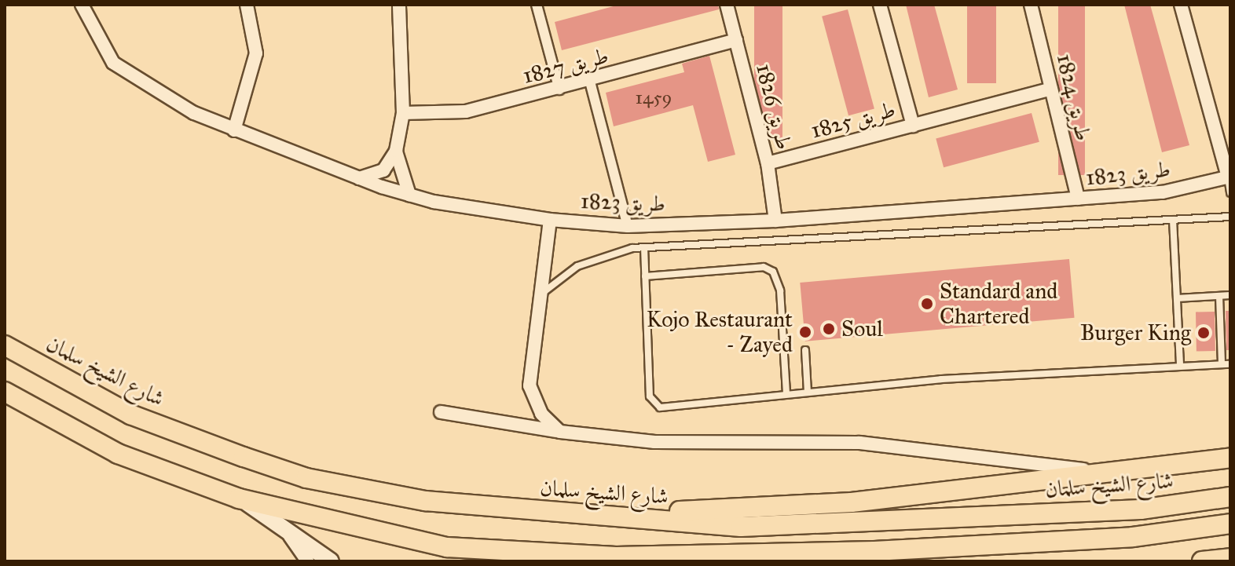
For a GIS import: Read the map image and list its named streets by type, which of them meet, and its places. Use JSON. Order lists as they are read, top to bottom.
{
  "streets": {
    "main road": ["شارع الشيخ سلمان"],
    "street": [
      "طريق 1827",
      "طريق 1824",
      "طريق 1826",
      "طريق 1825",
      "طريق 1823"
    ]
  },
  "crossings": [
    ["طريق 1827", "طريق 1826"],
    ["طريق 1824", "طريق 1825"],
    ["طريق 1824", "طريق 1823"],
    ["طريق 1826", "طريق 1825"],
    ["طريق 1826", "طريق 1823"]
  ],
  "places": [
    "Standard and Chartered",
    "Soul",
    "Kojo Restaurant - Zayed",
    "Burger King"
  ],
  "house_numbers": ["1459"]
}
